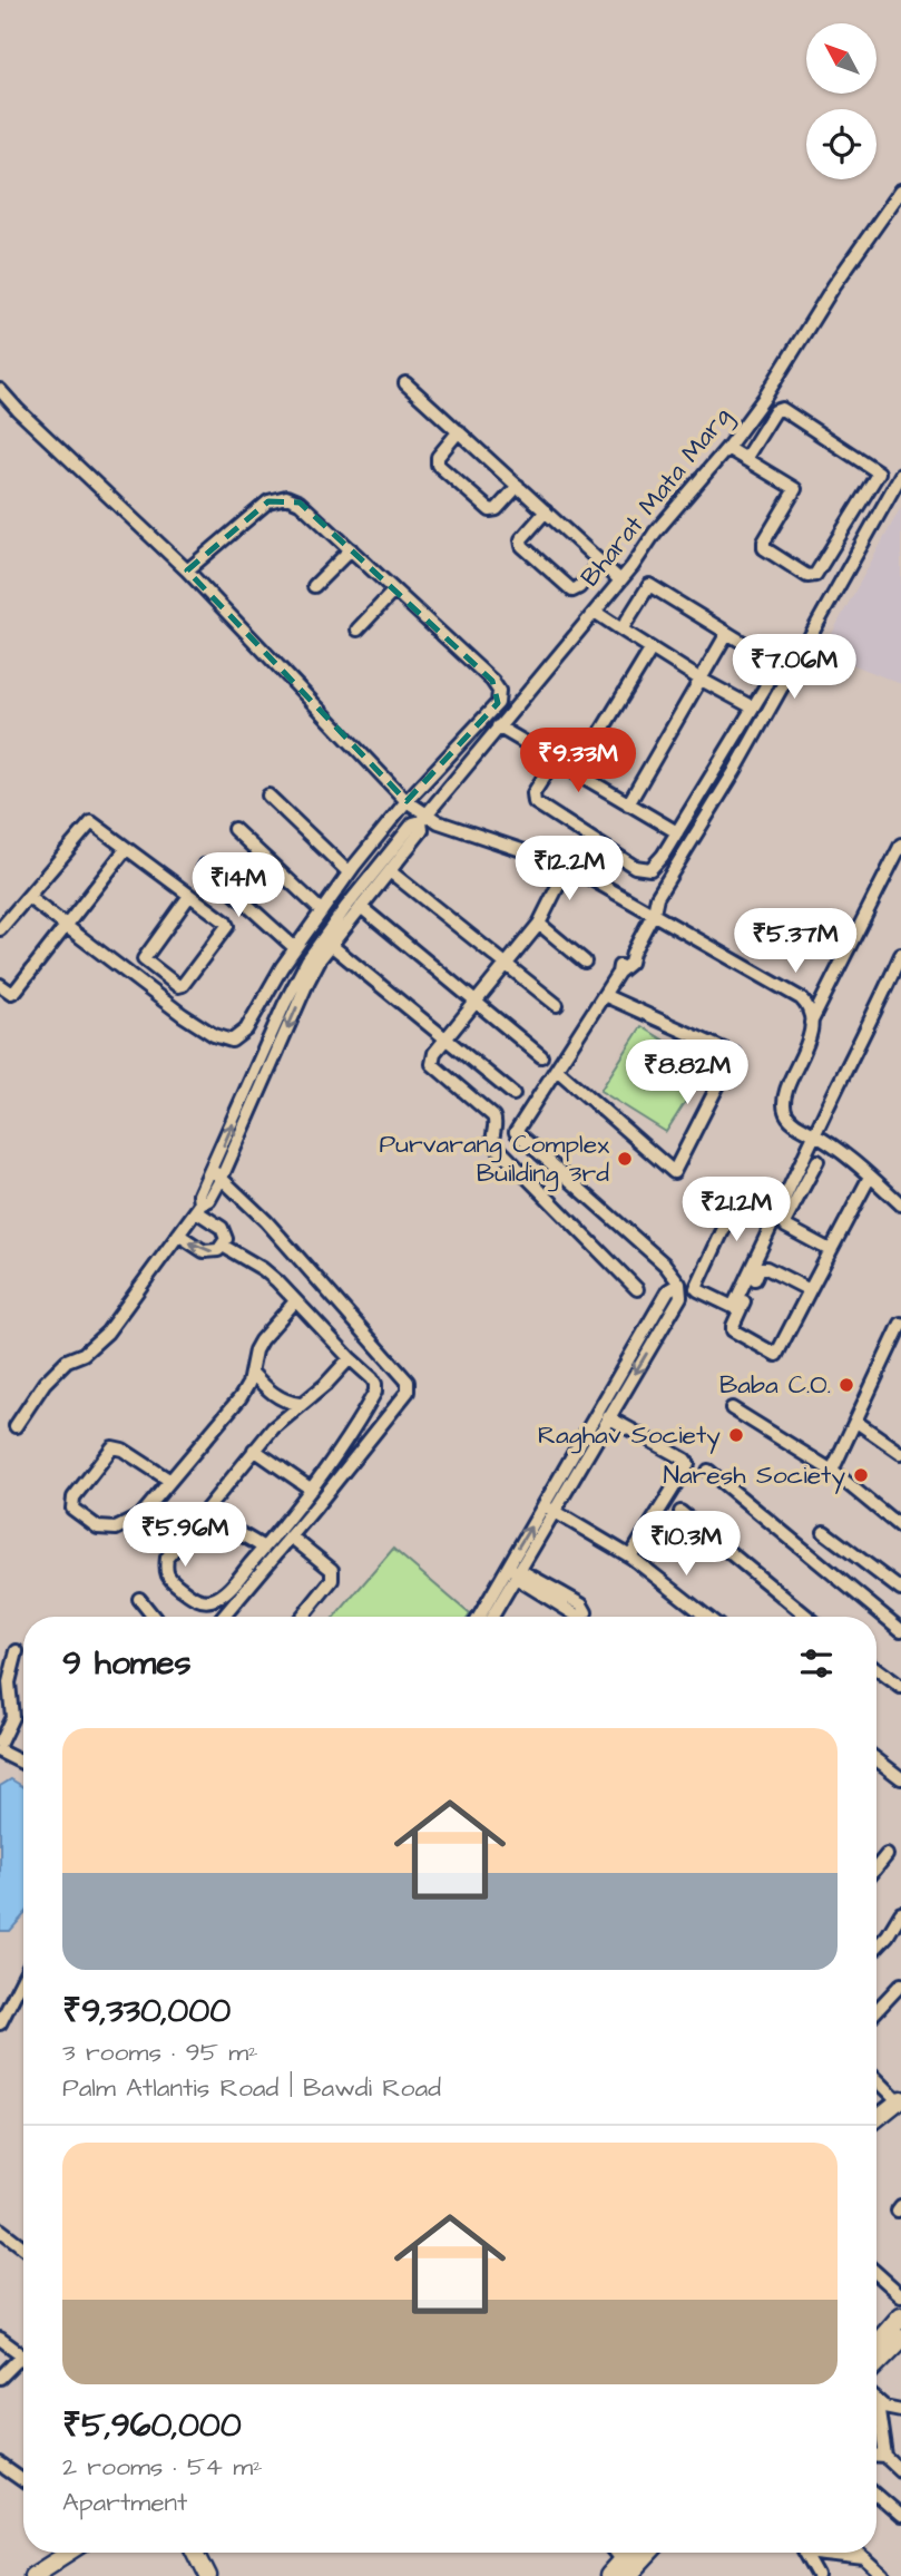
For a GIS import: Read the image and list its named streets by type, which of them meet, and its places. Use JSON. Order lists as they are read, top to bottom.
{
  "streets": {
    "street": ["Bharat Mata Marg"]
  },
  "places": [
    "Purvarang Complex Building 3rd",
    "Baba C.O.",
    "Raghav Society",
    "Naresh Society"
  ],
  "north": "top left",
  "page": {
    "price": [
      "₹7.06M",
      "₹9.33M",
      "₹12.2M",
      "₹14M",
      "₹5.37M",
      "₹8.82M",
      "₹21.2M",
      "₹5.96M",
      "₹10.3M"
    ],
    "heading": "9 homes",
    "list": [
      {
        "name": "₹9,330,000",
        "note": "3 rooms · 95 m² · Palm Atlantis Road | Bawdi Road"
      },
      {
        "name": "₹5,960,000",
        "note": "2 rooms · 54 m² · Apartment"
      }
    ]
  }
}
